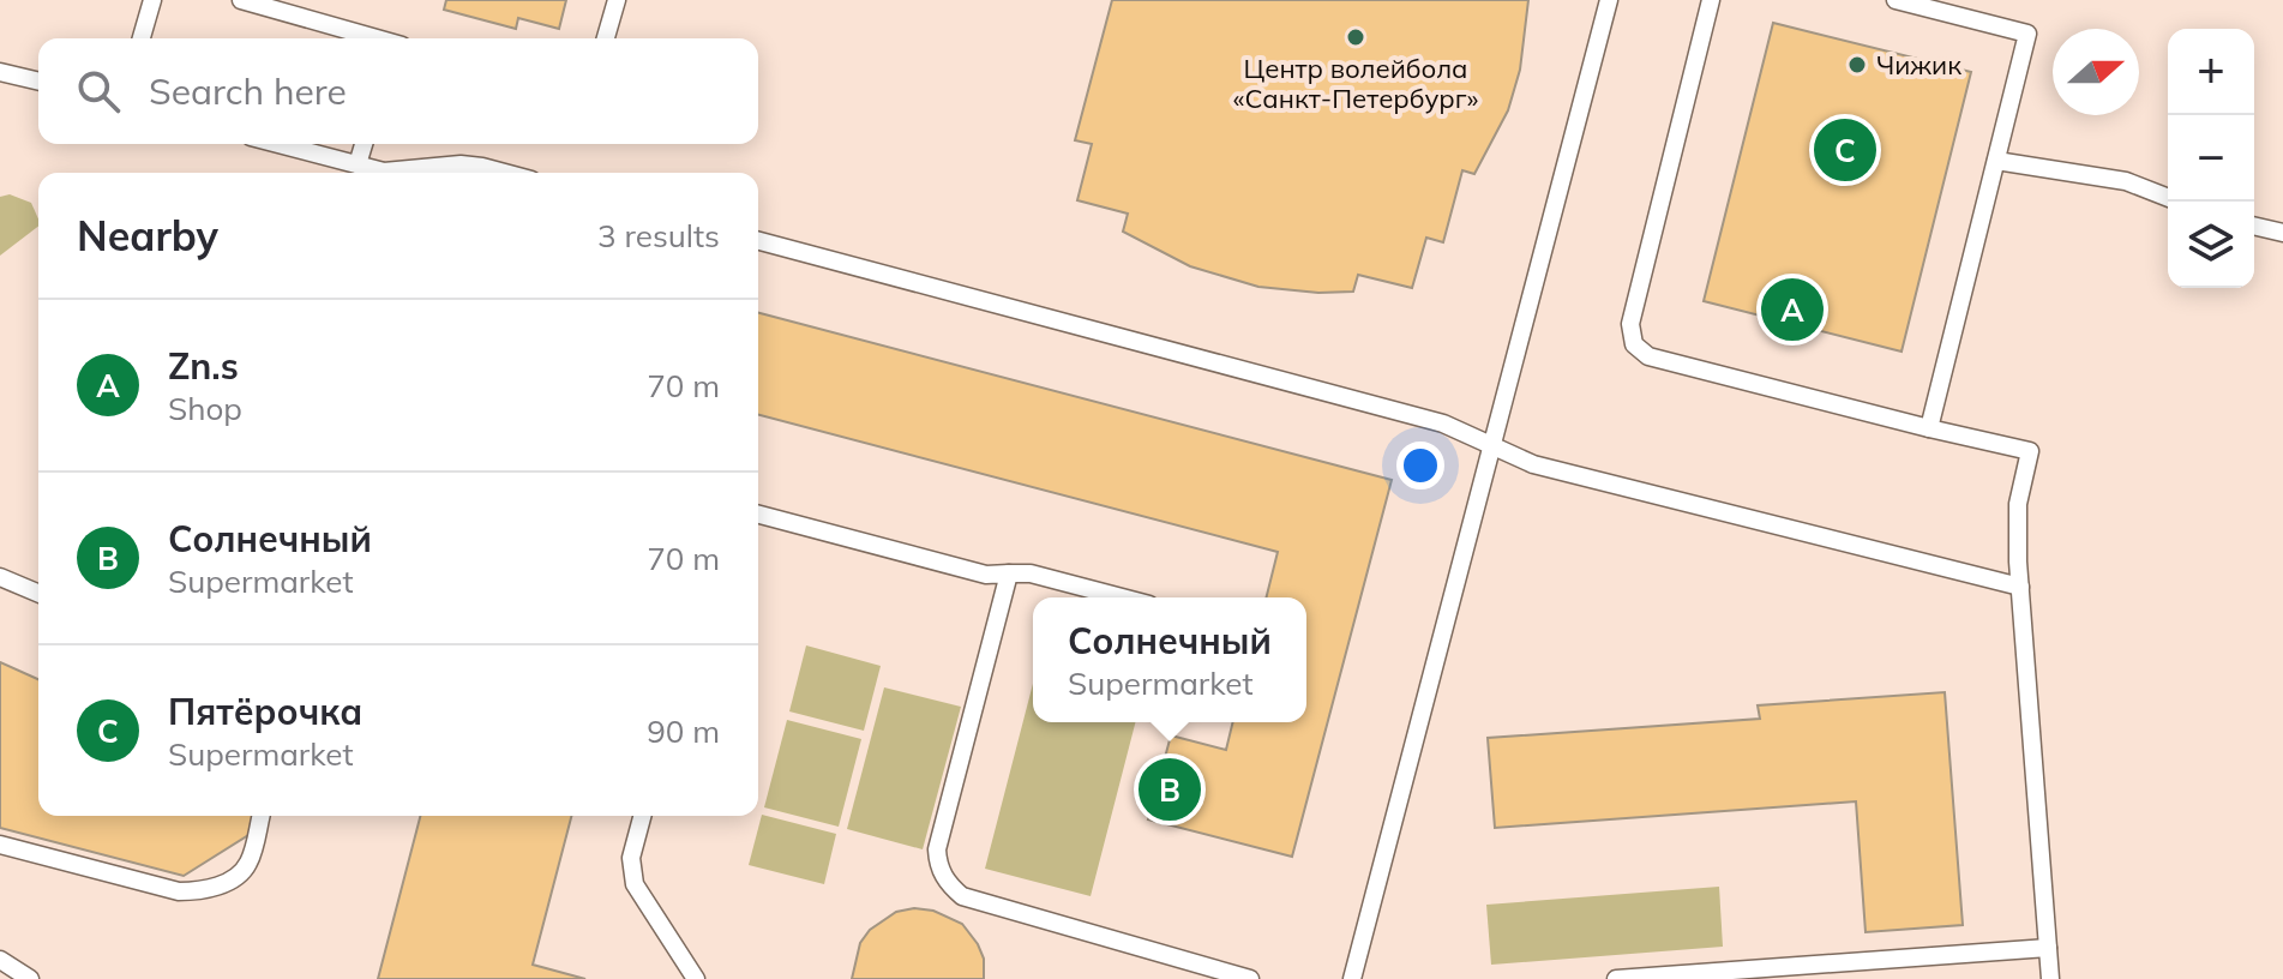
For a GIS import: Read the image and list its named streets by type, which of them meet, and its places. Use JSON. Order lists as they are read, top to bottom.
{
  "places": ["Центр волейбола «Санкт-Петербург»", "Чижик"],
  "north": "right",
  "page": {
    "map_buttons": ["+", "−"],
    "search": "Search here",
    "pins": ["C", "A", "B"],
    "heading": ["Nearby", "3 results"],
    "list": [
      {
        "mark": "A",
        "name": "Zn.s",
        "note": "Shop",
        "value": "70 m"
      },
      {
        "mark": "B",
        "name": "Солнечный",
        "note": "Supermarket",
        "value": "70 m"
      },
      {
        "mark": "C",
        "name": "Пятёрочка",
        "note": "Supermarket",
        "value": "90 m"
      }
    ],
    "popup": ["Солнечный", "Supermarket"]
  }
}
